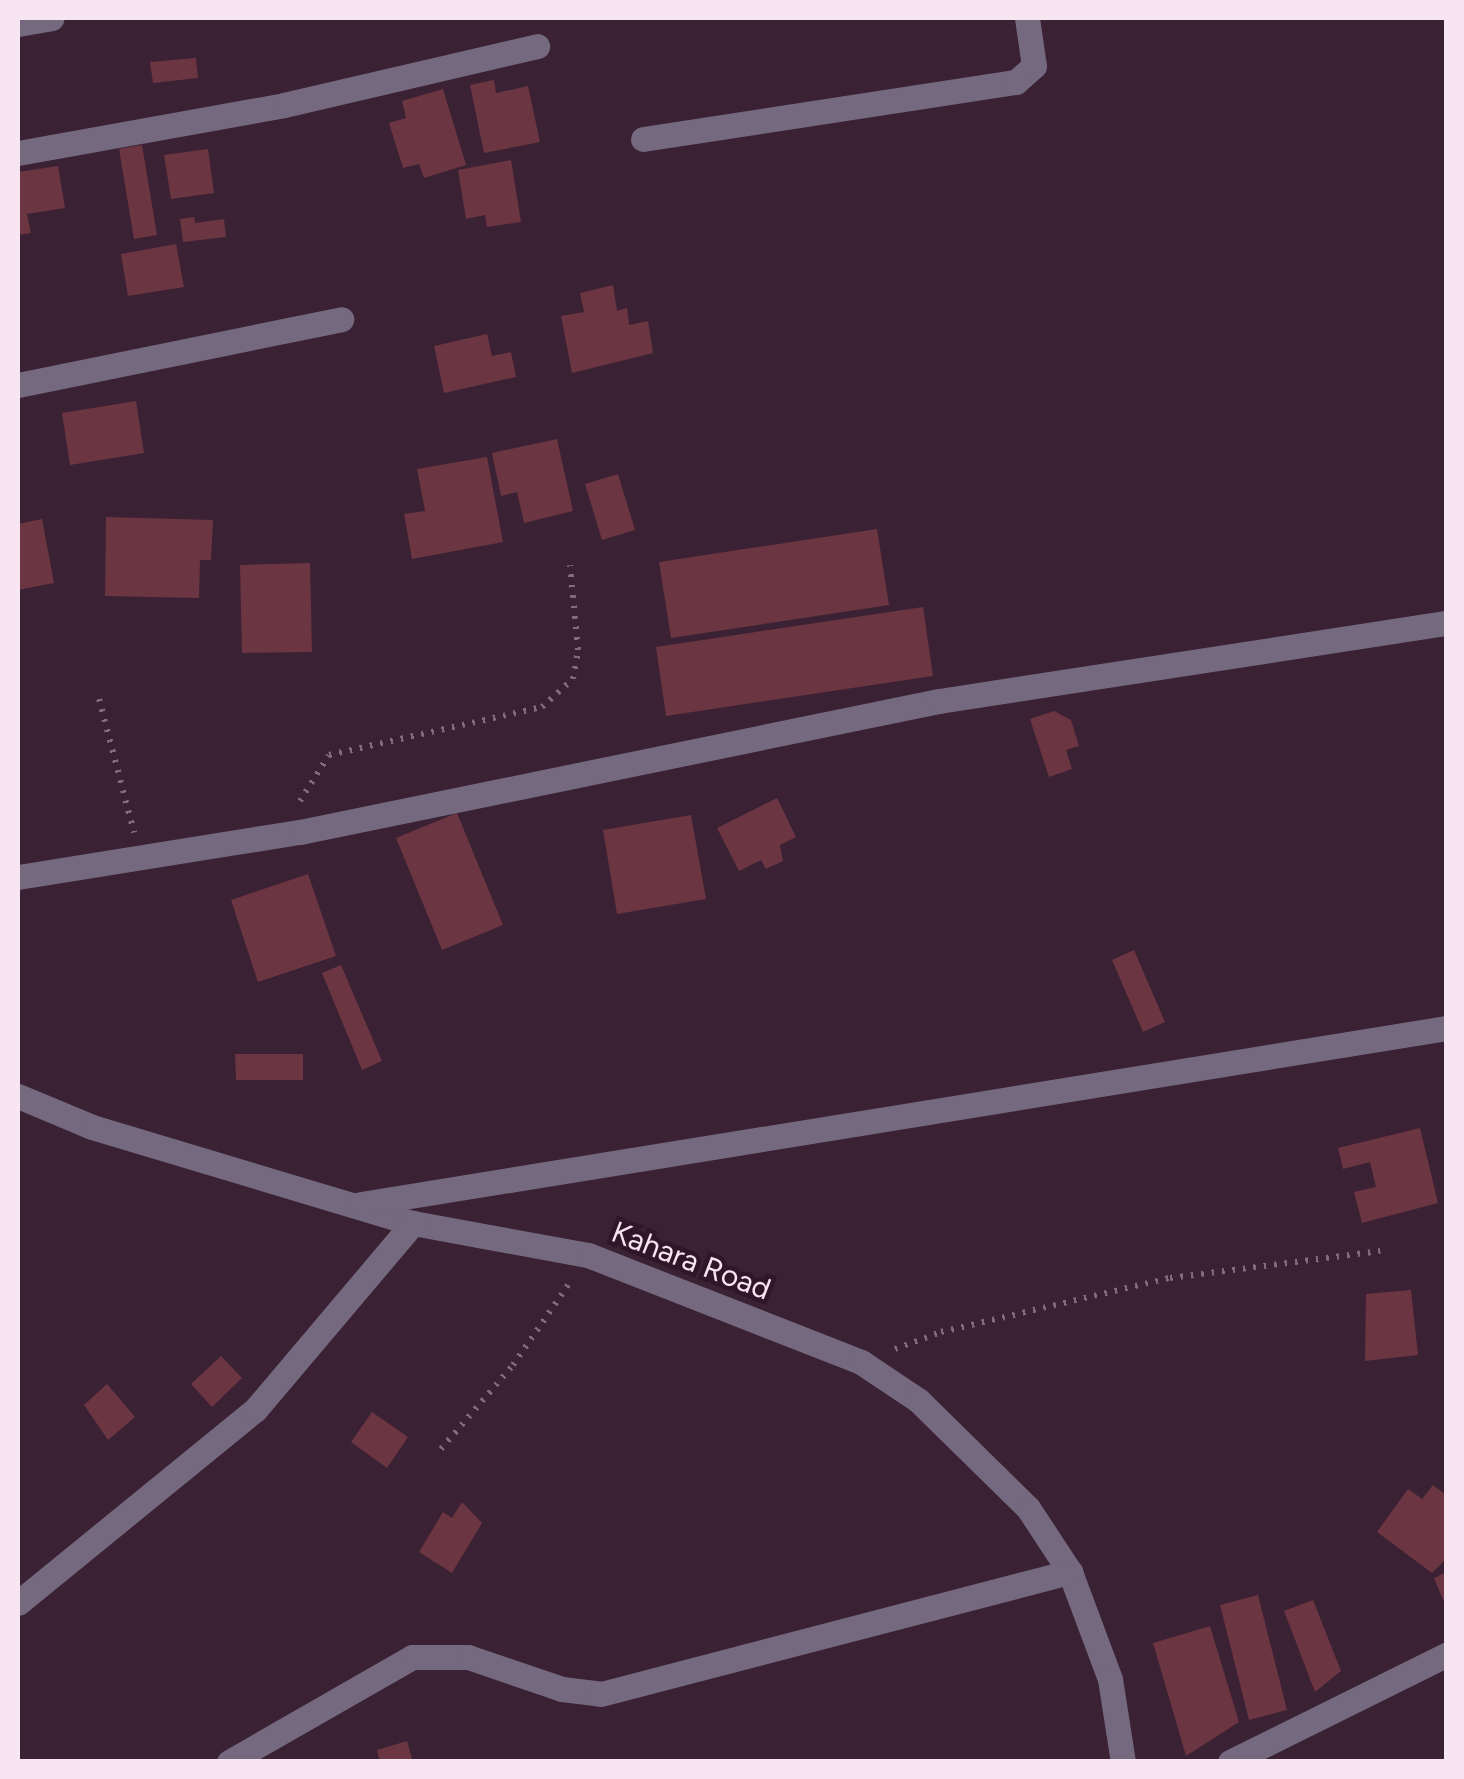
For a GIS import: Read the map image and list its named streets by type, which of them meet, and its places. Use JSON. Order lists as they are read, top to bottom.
{
  "streets": {
    "street": ["Kahara Road"]
  }
}
